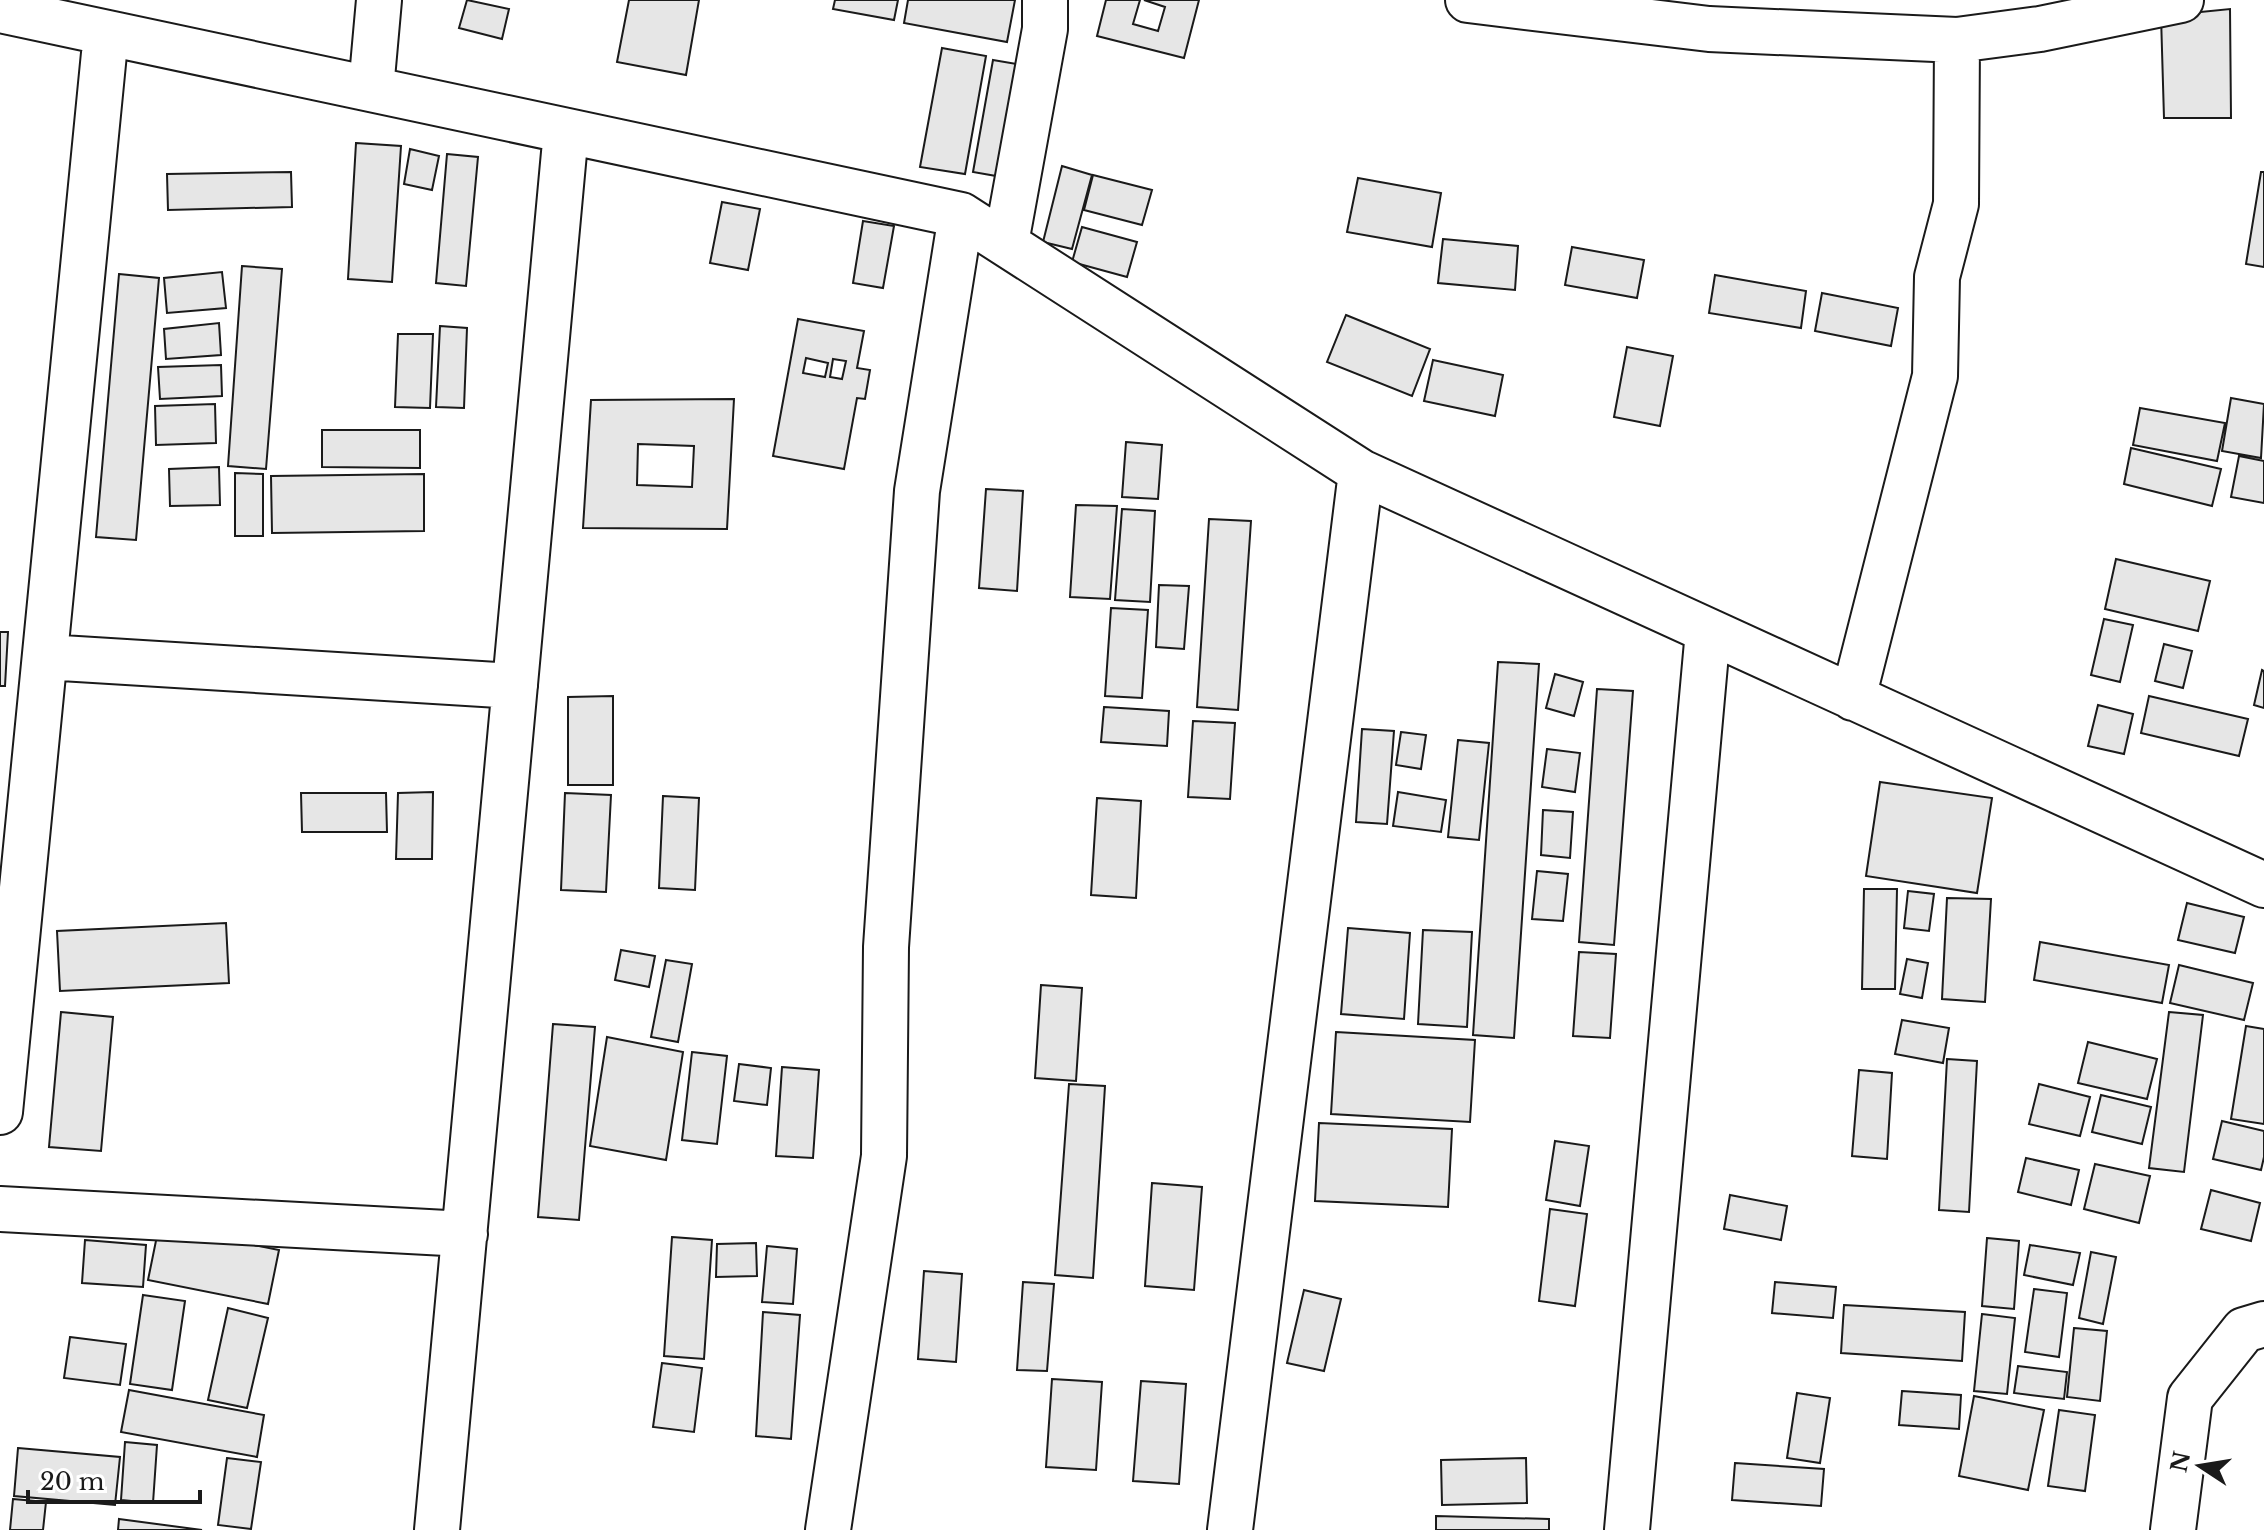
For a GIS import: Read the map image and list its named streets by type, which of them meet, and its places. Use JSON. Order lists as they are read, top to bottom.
{
  "scale_bar": "20 m",
  "north": "left"
}
